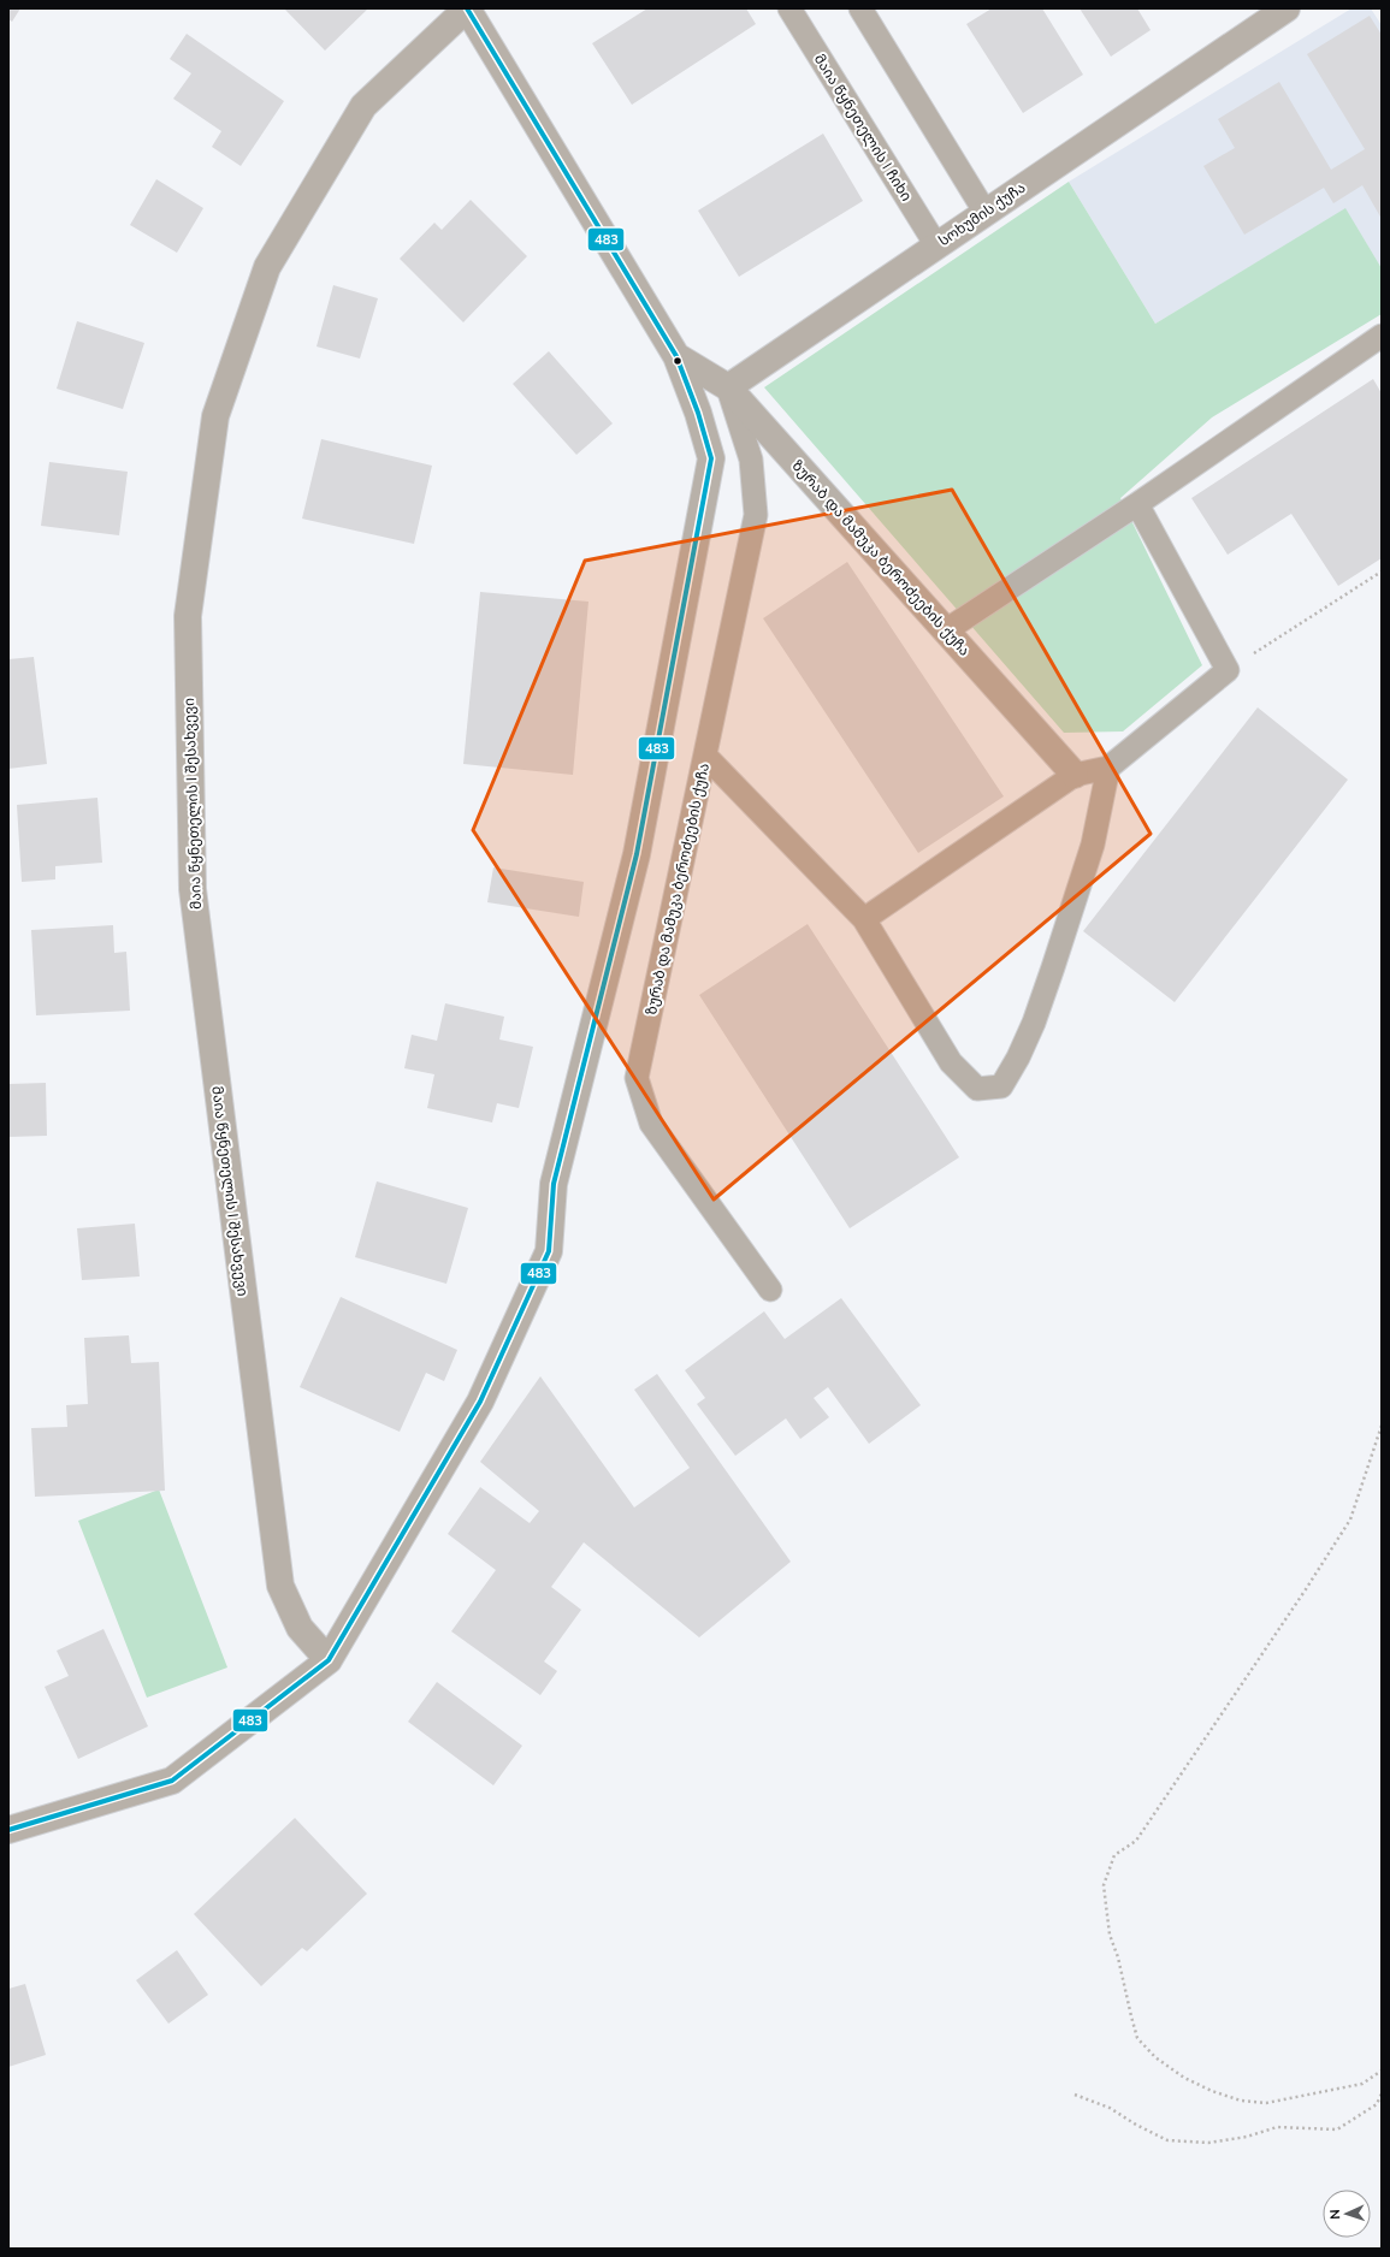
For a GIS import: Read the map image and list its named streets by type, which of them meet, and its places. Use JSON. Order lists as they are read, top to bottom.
{
  "streets": {
    "street": ["სოხუმის ქუჩა", "ზურაბ და მამუკა ბეროძეების ქუჩა", "მაია წყნეთელის I შესახვევი"],
    "lane": ["მაია წყნეთელის I ჩიხი"]
  },
  "crossings": [
    ["მაია წყნეთელის I ჩიხი", "სოხუმის ქუჩა"],
    ["სოხუმის ქუჩა", "ზურაბ და მამუკა ბეროძეების ქუჩა"]
  ],
  "lines": ["transit line 483"],
  "north": "left"
}
